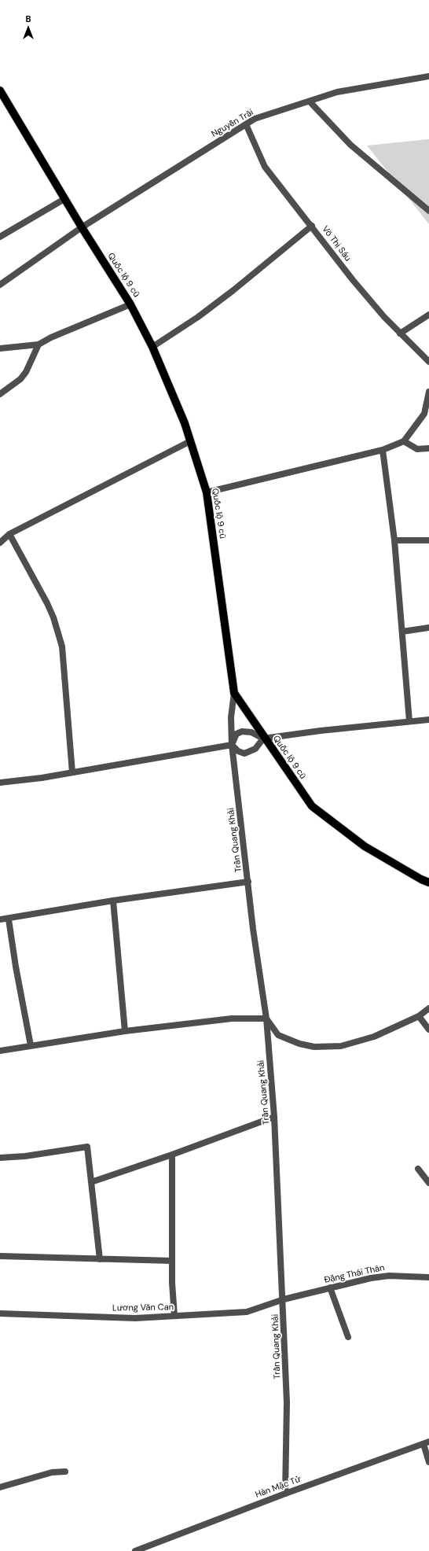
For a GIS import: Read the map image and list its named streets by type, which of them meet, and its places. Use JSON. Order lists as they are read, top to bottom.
{
  "streets": {
    "main road": ["Quốc lộ 9 cũ"],
    "street": [
      "Nguyễn Trãi",
      "Võ Thị Sáu",
      "Trần Quang Khải",
      "Đặng Thái Thân",
      "Lương Văn Can",
      "Hàn Mặc Tử"
    ]
  },
  "crossings": [
    ["Nguyễn Trãi", "Võ Thị Sáu"],
    ["Nguyễn Trãi", "Quốc lộ 9 cũ"],
    ["Quốc lộ 9 cũ", "Trần Quang Khải"],
    ["Trần Quang Khải", "Đặng Thái Thân"],
    ["Trần Quang Khải", "Lương Văn Can"],
    ["Trần Quang Khải", "Hàn Mặc Tử"],
    ["Đặng Thái Thân", "Lương Văn Can"]
  ],
  "north": "top"
}
